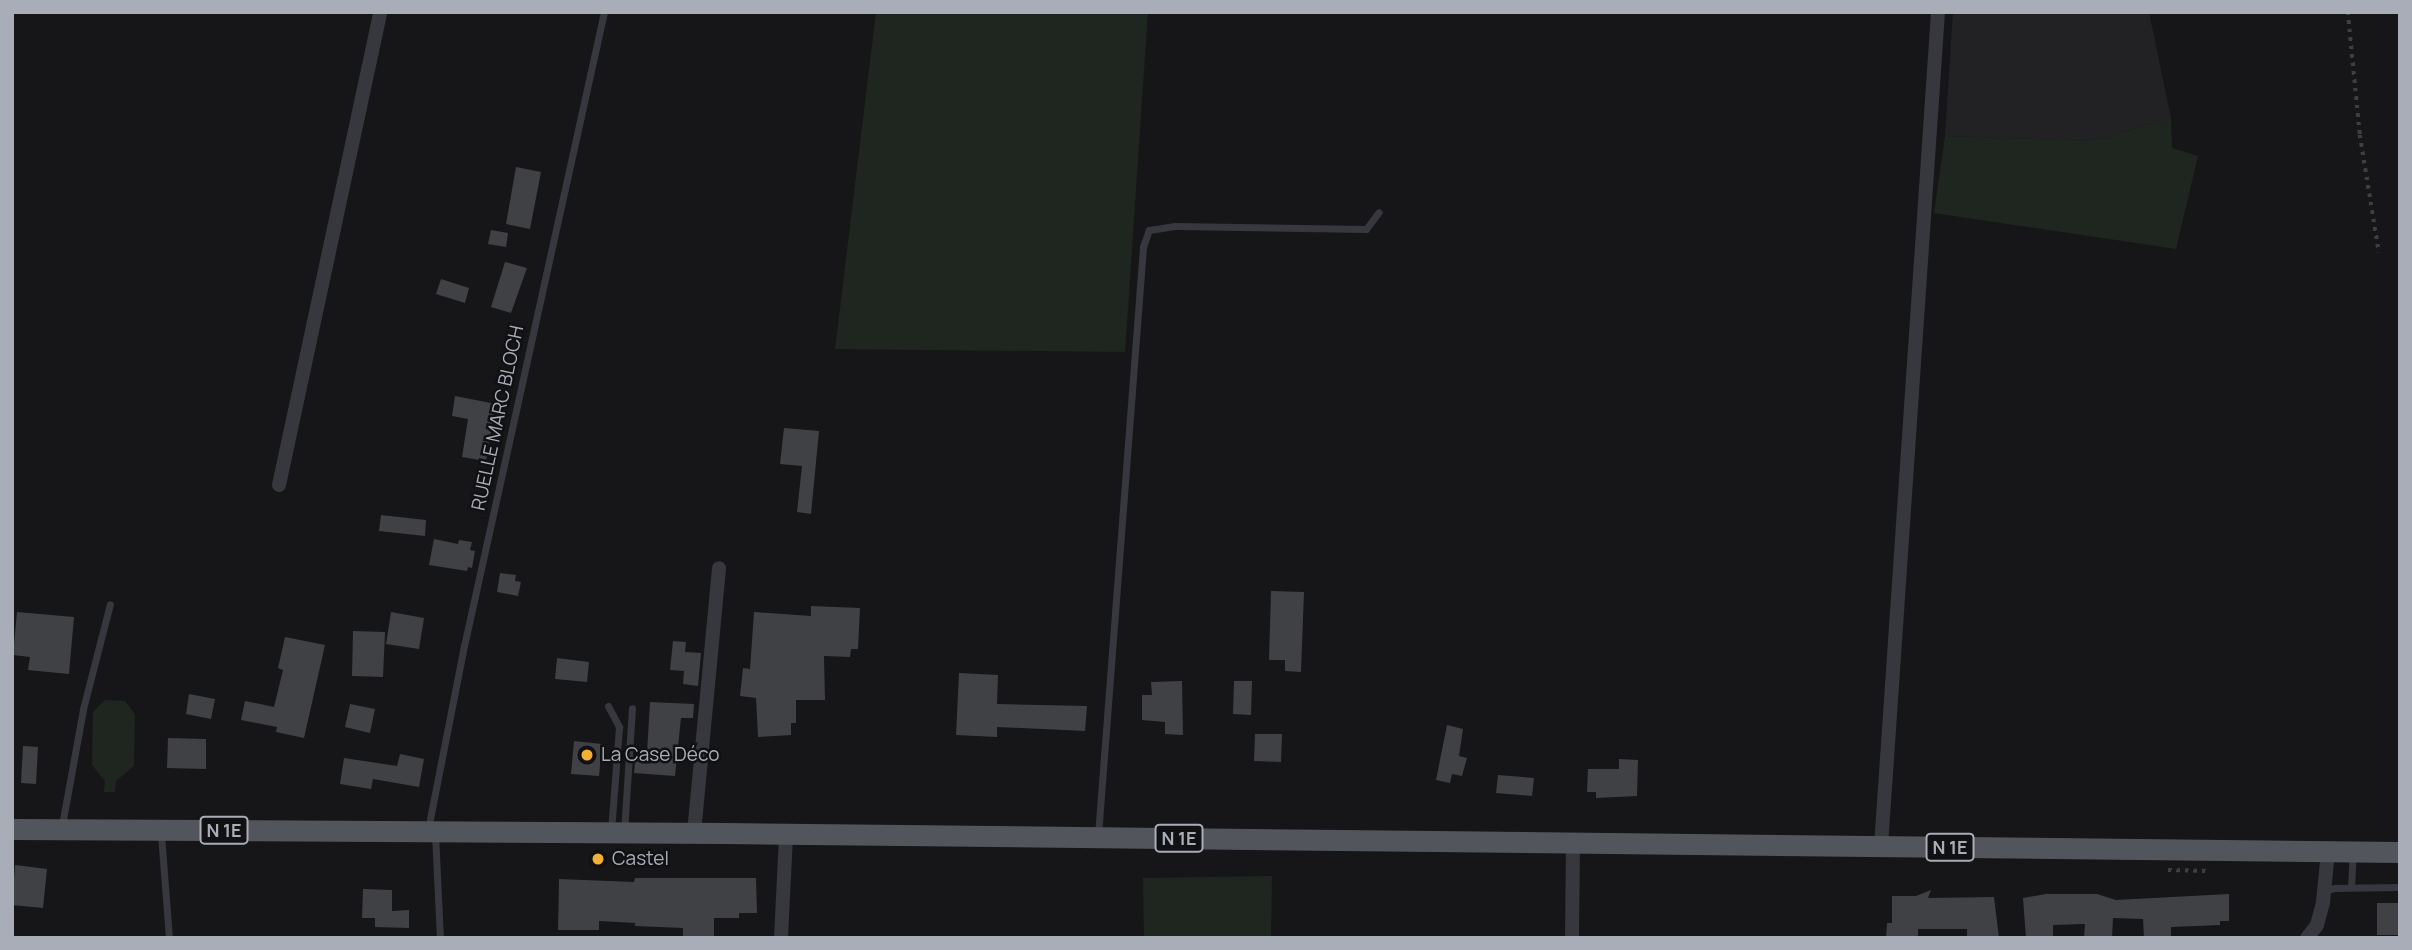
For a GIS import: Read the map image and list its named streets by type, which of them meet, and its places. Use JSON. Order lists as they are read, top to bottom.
{
  "streets": {
    "main road": ["N 1E"],
    "lane": ["RUELLE MARC BLOCH"]
  },
  "crossings": [
    ["RUELLE MARC BLOCH", "N 1E"]
  ],
  "places": ["La Case Déco", "Castel"]
}
